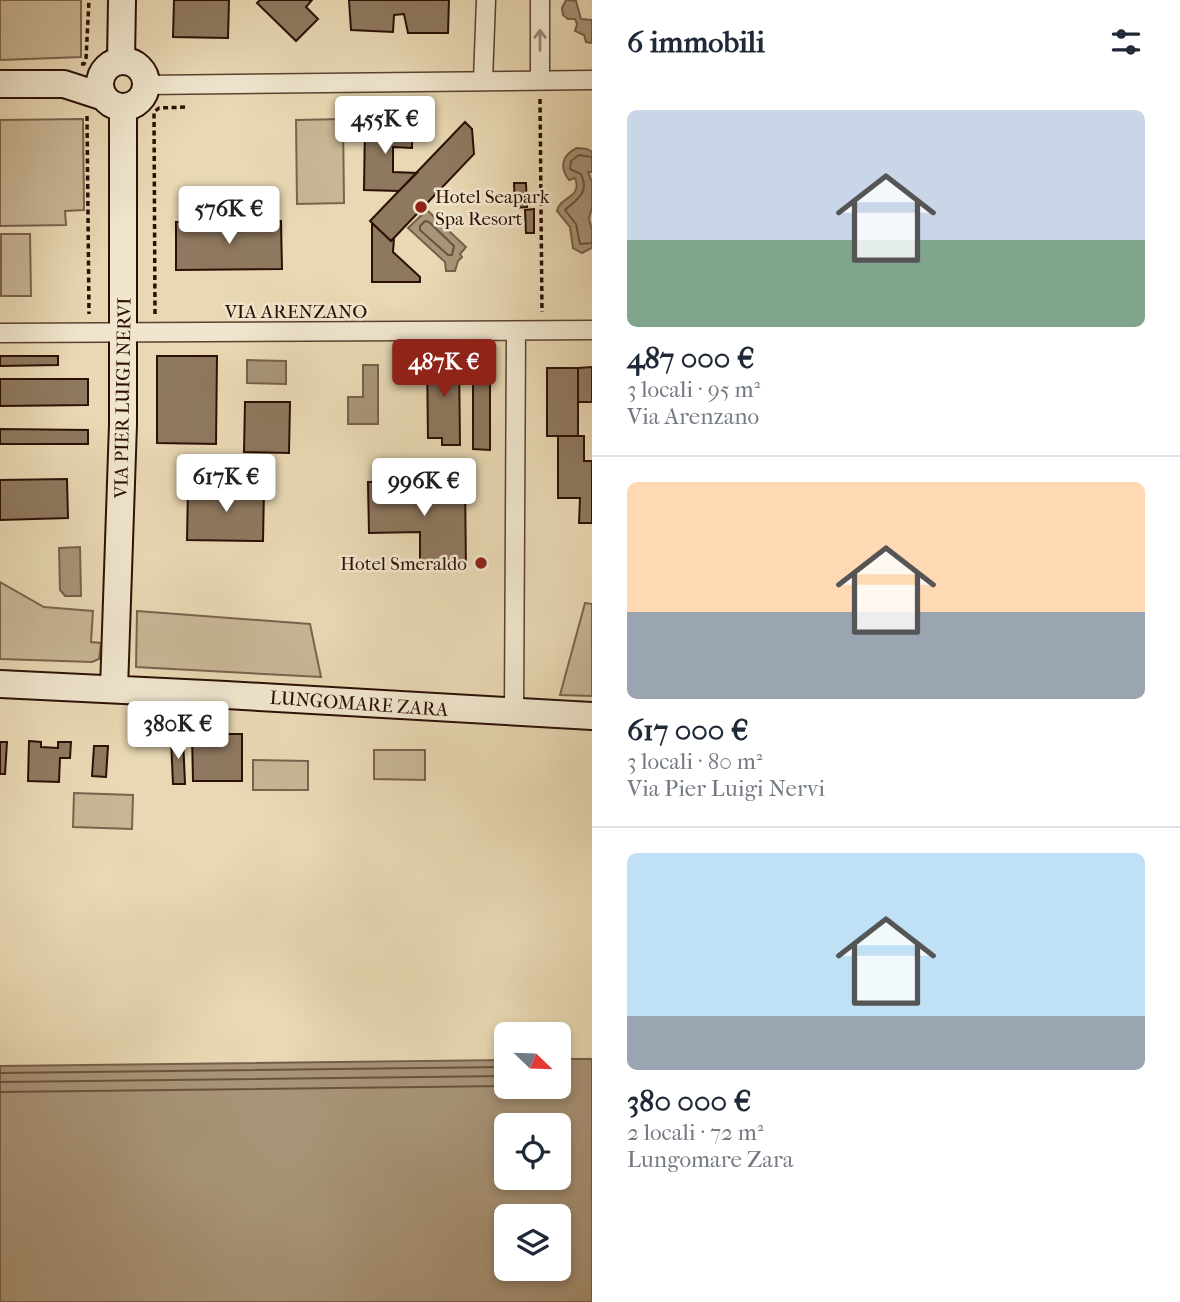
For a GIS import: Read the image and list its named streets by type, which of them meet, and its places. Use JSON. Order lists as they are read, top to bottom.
{
  "streets": {
    "street": ["VIA ARENZANO", "VIA PIER LUIGI NERVI", "LUNGOMARE ZARA"]
  },
  "crossings": [
    ["VIA ARENZANO", "VIA PIER LUIGI NERVI"],
    ["VIA PIER LUIGI NERVI", "LUNGOMARE ZARA"]
  ],
  "places": ["Hotel Seapark Spa Resort", "Hotel Smeraldo"],
  "north": "bottom right",
  "page": {
    "heading": "6 immobili",
    "list": [
      {
        "name": "487 000 €",
        "note": "3 locali · 95 m² · Via Arenzano"
      },
      {
        "name": "617 000 €",
        "note": "3 locali · 80 m² · Via Pier Luigi Nervi"
      },
      {
        "name": "380 000 €",
        "note": "2 locali · 72 m² · Lungomare Zara"
      }
    ],
    "price": [
      "455K €",
      "576K €",
      "487K €",
      "617K €",
      "996K €",
      "380K €"
    ]
  }
}
